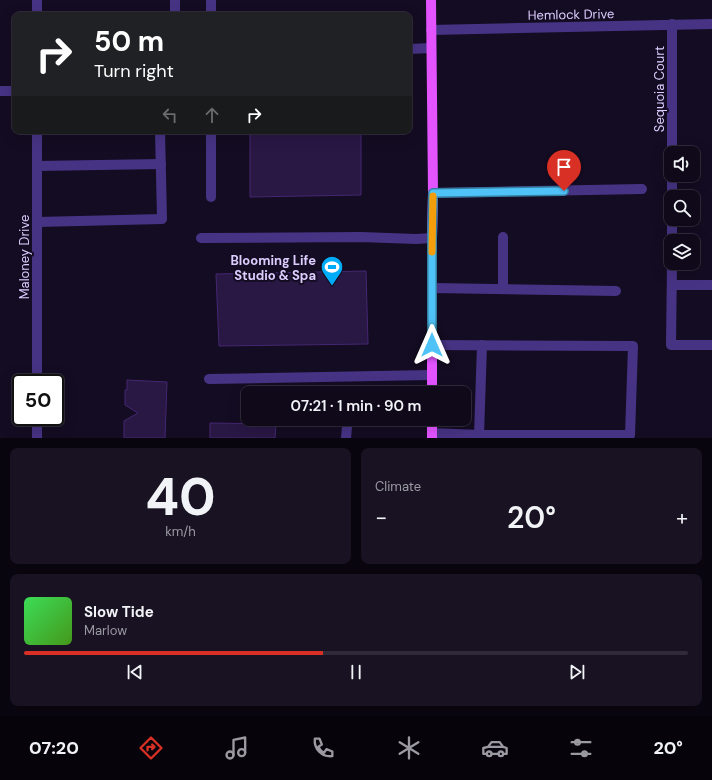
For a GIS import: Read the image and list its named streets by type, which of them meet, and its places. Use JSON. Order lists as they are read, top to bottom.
{
  "streets": {
    "street": ["Hemlock Drive", "Sequoia Court", "Maloney Drive"]
  },
  "crossings": [
    ["Hemlock Drive", "Sequoia Court"]
  ],
  "places": {
    "sports": ["Blooming Life Studio & Spa"]
  },
  "page": {
    "turn": ["50 m", "Turn right"],
    "limit": "50",
    "trip": "07:21 · 1 min · 90 m",
    "tile": [
      ["40", "km/h"],
      "Climate"
    ],
    "heat": ["−", "20°", "+"],
    "song": ["Slow Tide", "Marlow"],
    "tabs": ["07:20", "20°"]
  }
}
